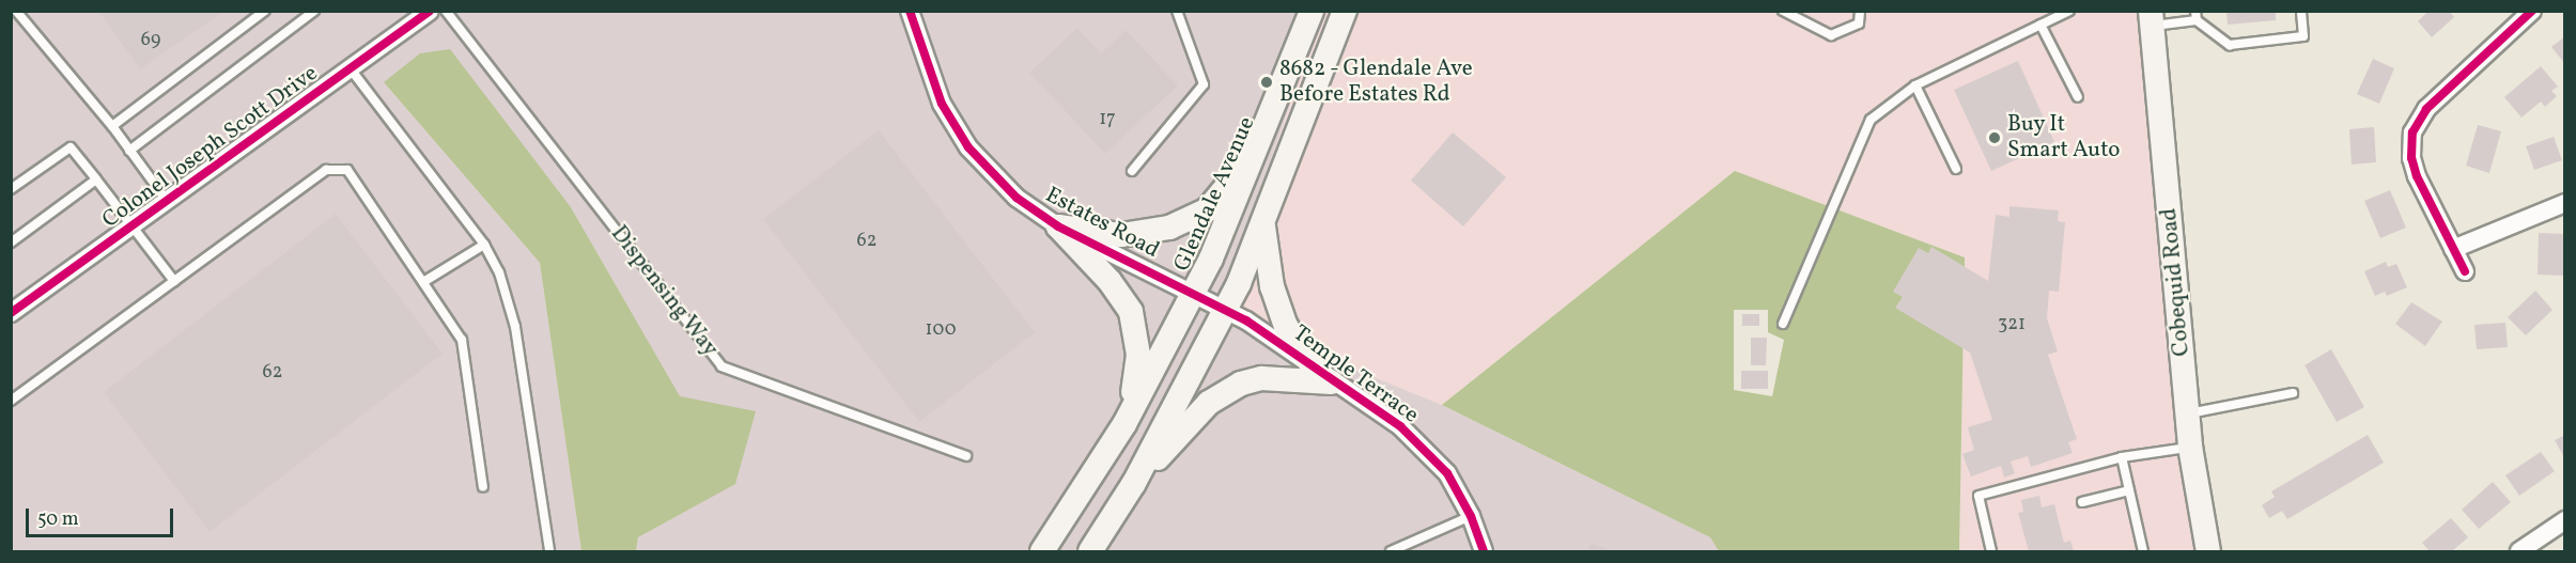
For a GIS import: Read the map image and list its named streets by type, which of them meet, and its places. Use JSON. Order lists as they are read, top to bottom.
{
  "streets": {
    "main road": ["Glendale Avenue", "Cobequid Road"],
    "street": ["Colonel Joseph Scott Drive", "Estates Road", "Temple Terrace"],
    "lane": ["Dispensing Way"]
  },
  "crossings": [
    ["Glendale Avenue", "Estates Road"],
    ["Glendale Avenue", "Temple Terrace"],
    ["Estates Road", "Temple Terrace"]
  ],
  "places": ["8682 - Glendale Ave Before Estates Rd", "Buy It Smart Auto"],
  "house_numbers": [
    "69",
    "17",
    "62",
    "321",
    "100",
    "62"
  ],
  "scale_bar": "50 m"
}
